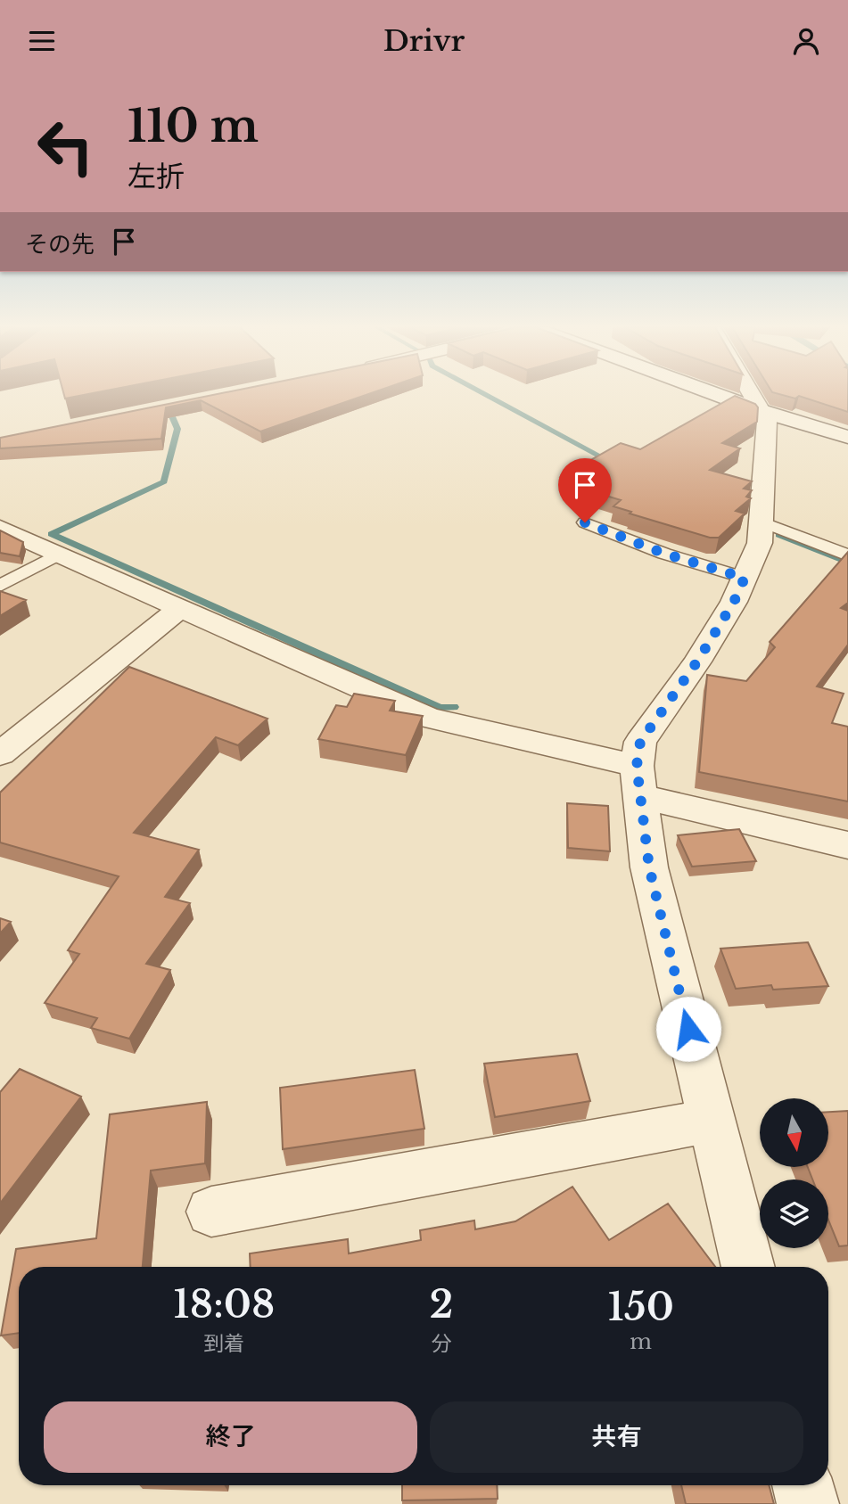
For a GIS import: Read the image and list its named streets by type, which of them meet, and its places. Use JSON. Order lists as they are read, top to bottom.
{
  "north": "bottom",
  "page": {
    "header": "Drivr",
    "turn": ["110 m", "左折"],
    "then": "その先",
    "eta": [
      "18:08",
      "到着",
      "2",
      "分",
      "150",
      "m"
    ],
    "buttons": ["終了", "共有"]
  }
}
